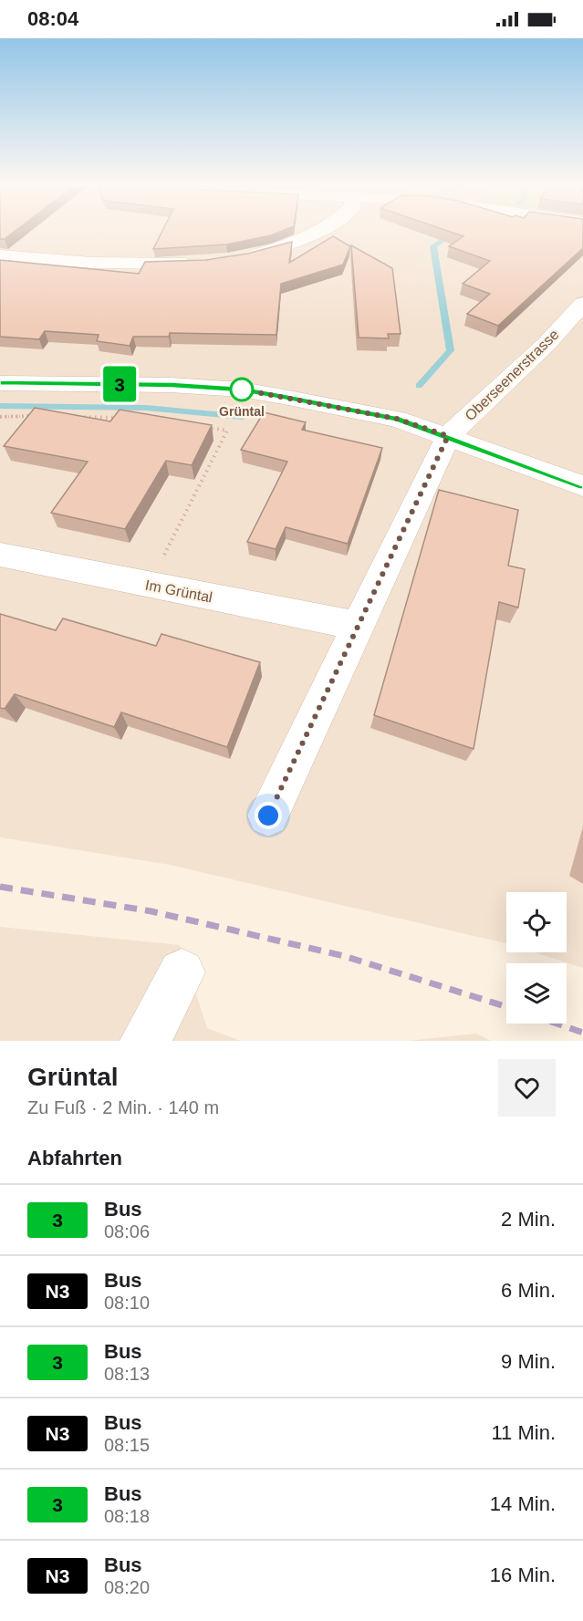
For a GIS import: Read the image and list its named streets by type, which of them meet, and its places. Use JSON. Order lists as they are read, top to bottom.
{
  "streets": {
    "street": ["Oberseenerstrasse", "Im Grüntal"]
  },
  "places": ["Grüntal"],
  "lines": ["bus line 3"],
  "page": {
    "status": "08:04",
    "on_map": "3",
    "heading": [
      ["Grüntal", "Zu Fuß · 2 Min. · 140 m"],
      "Abfahrten"
    ],
    "list": [
      {
        "mark": "3",
        "name": "Bus",
        "note": "08:06",
        "value": "2 Min."
      },
      {
        "mark": "N3",
        "name": "Bus",
        "note": "08:10",
        "value": "6 Min."
      },
      {
        "mark": "3",
        "name": "Bus",
        "note": "08:13",
        "value": "9 Min."
      },
      {
        "mark": "N3",
        "name": "Bus",
        "note": "08:15",
        "value": "11 Min."
      },
      {
        "mark": "3",
        "name": "Bus",
        "note": "08:18",
        "value": "14 Min."
      },
      {
        "mark": "N3",
        "name": "Bus",
        "note": "08:20",
        "value": "16 Min."
      }
    ]
  }
}
